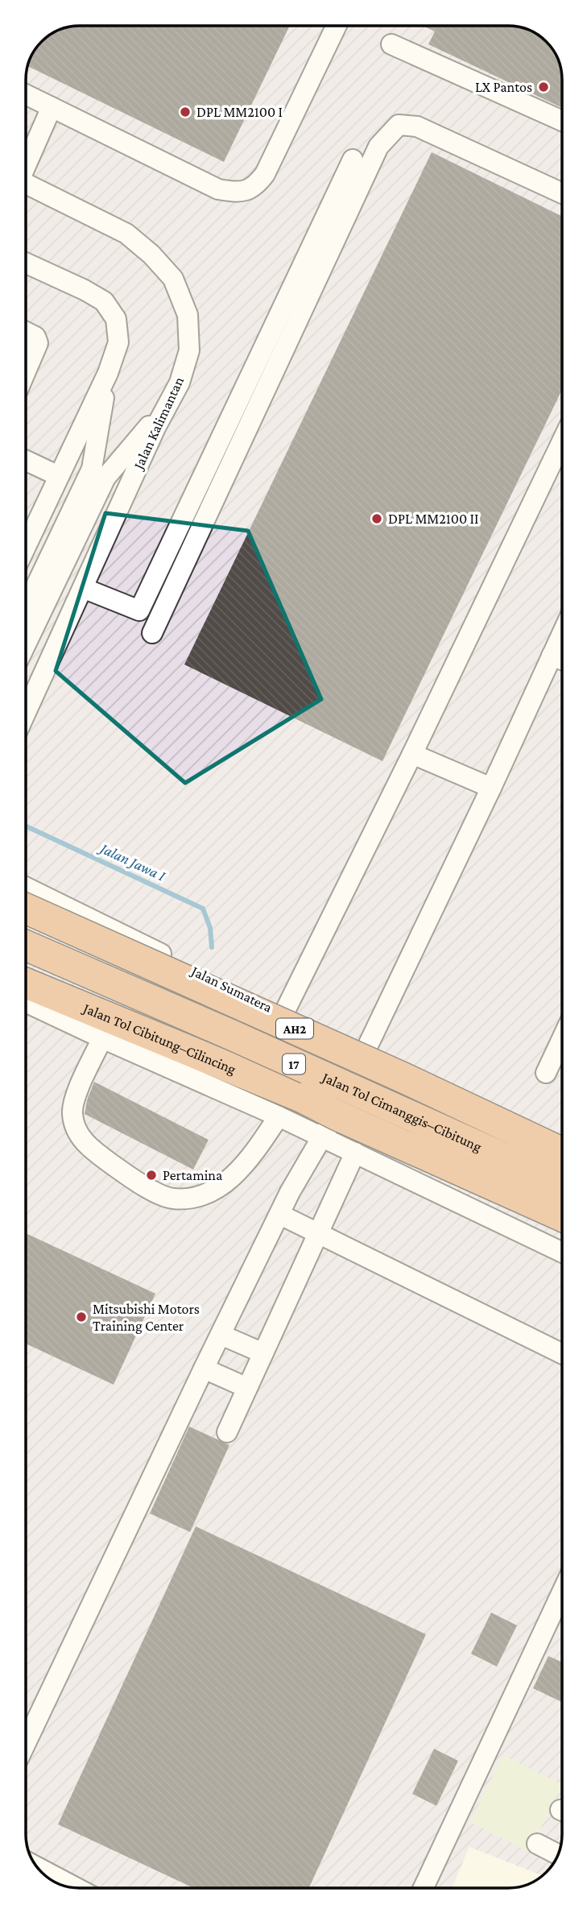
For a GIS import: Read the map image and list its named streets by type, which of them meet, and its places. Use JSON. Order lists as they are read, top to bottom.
{
  "streets": {
    "highway": [
      "AH2",
      "Jalan Tol Cibitung–Cilincing",
      "17",
      "Jalan Tol Cimanggis–Cibitung"
    ],
    "street": ["Jalan Kalimantan", "Jalan Sumatera"]
  },
  "crossings": [
    ["Jalan Tol Cibitung–Cilincing", "Jalan Tol Cimanggis–Cibitung"]
  ],
  "water": ["Jalan Jawa I"],
  "places": [
    "LX Pantos",
    "DPL MM2100 I",
    "DPL MM2100 II",
    "Pertamina",
    "Mitsubishi Motors Training Center"
  ]
}
